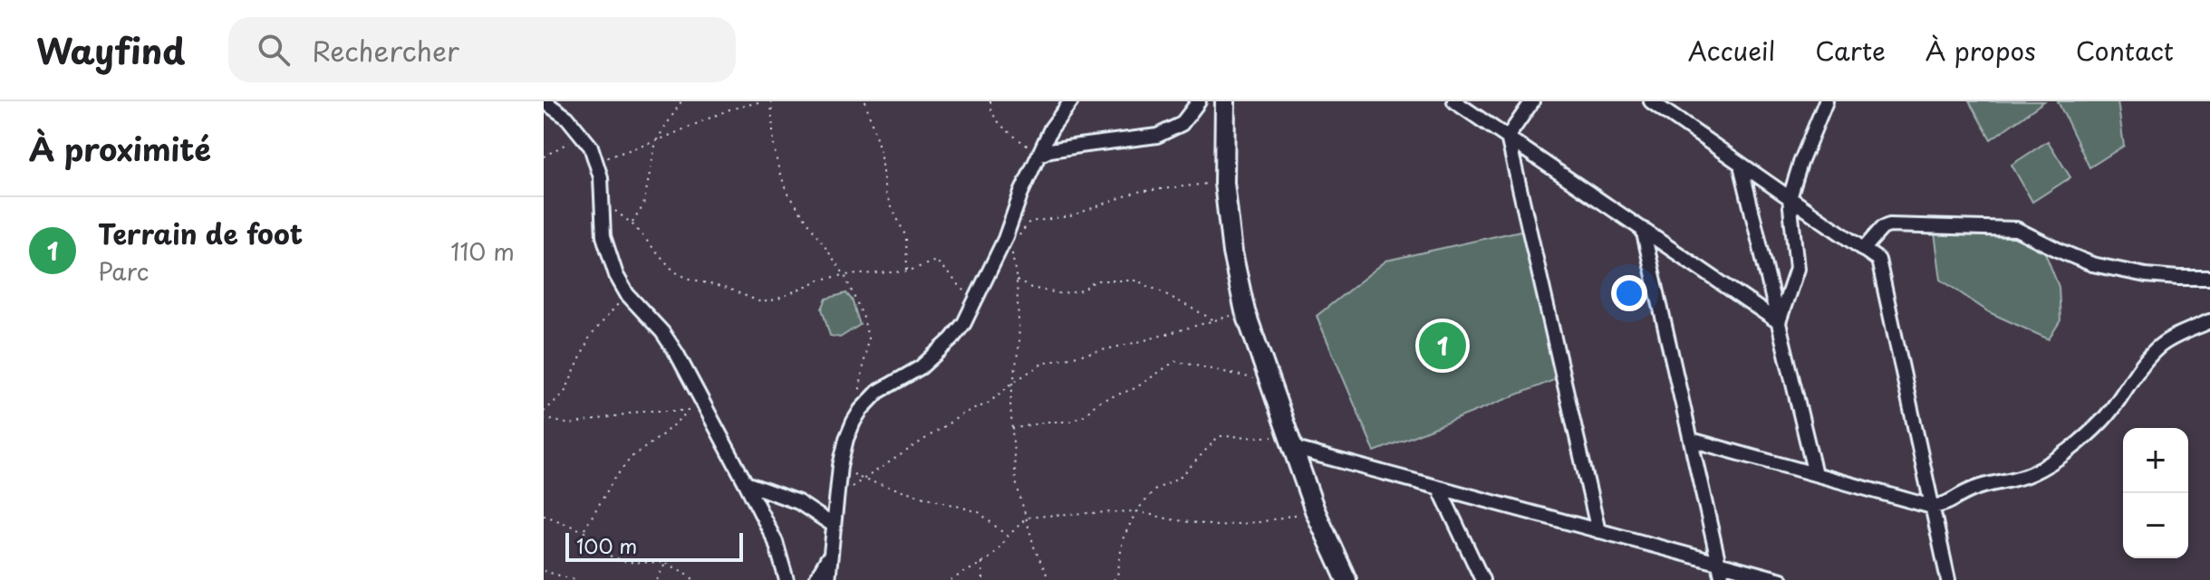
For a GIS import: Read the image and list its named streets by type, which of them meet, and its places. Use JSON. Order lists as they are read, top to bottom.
{
  "scale_bar": "100 m",
  "page": {
    "header": "Wayfind",
    "search": "Rechercher",
    "nav": [
      "Accueil",
      "Carte",
      "À propos",
      "Contact"
    ],
    "heading": "À proximité",
    "list": [
      {
        "mark": "1",
        "name": "Terrain de foot",
        "note": "Parc",
        "value": "110 m"
      }
    ],
    "pins": "1",
    "map_buttons": ["+", "−"],
    "scale": "100 m"
  }
}
